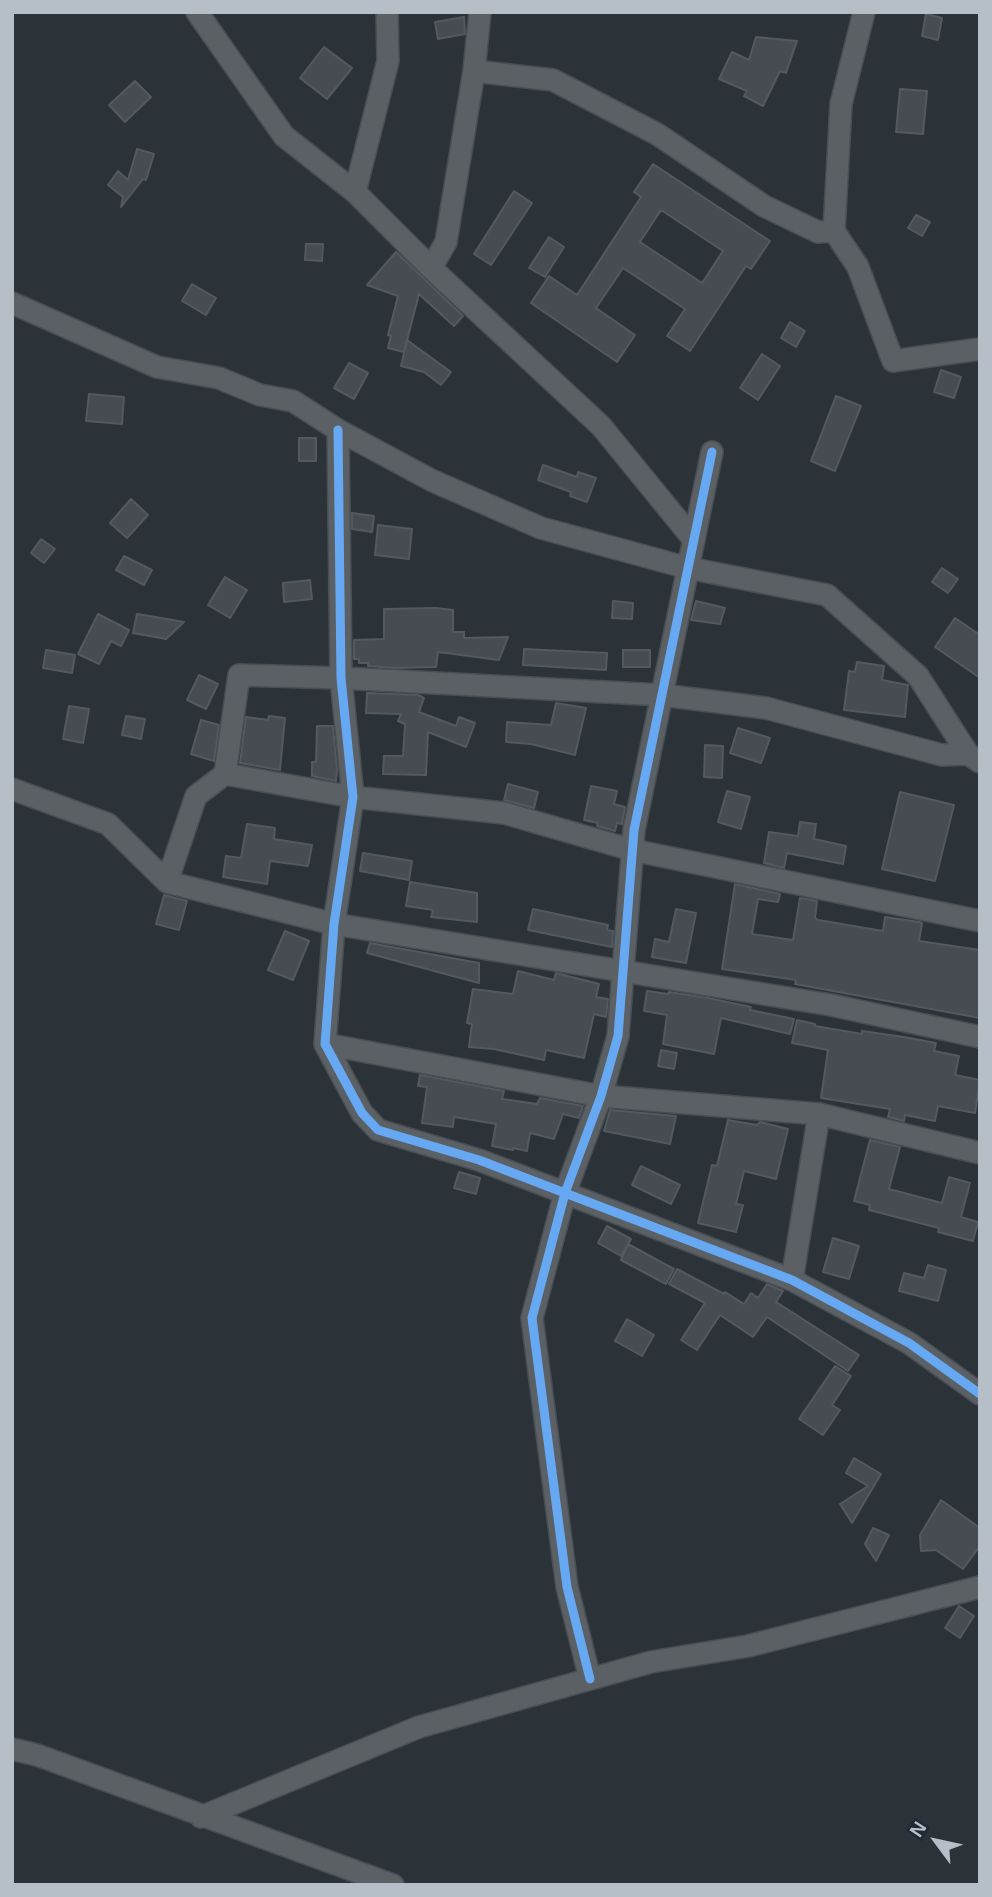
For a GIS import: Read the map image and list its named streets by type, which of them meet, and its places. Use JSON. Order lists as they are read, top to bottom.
{
  "north": "top left"
}
